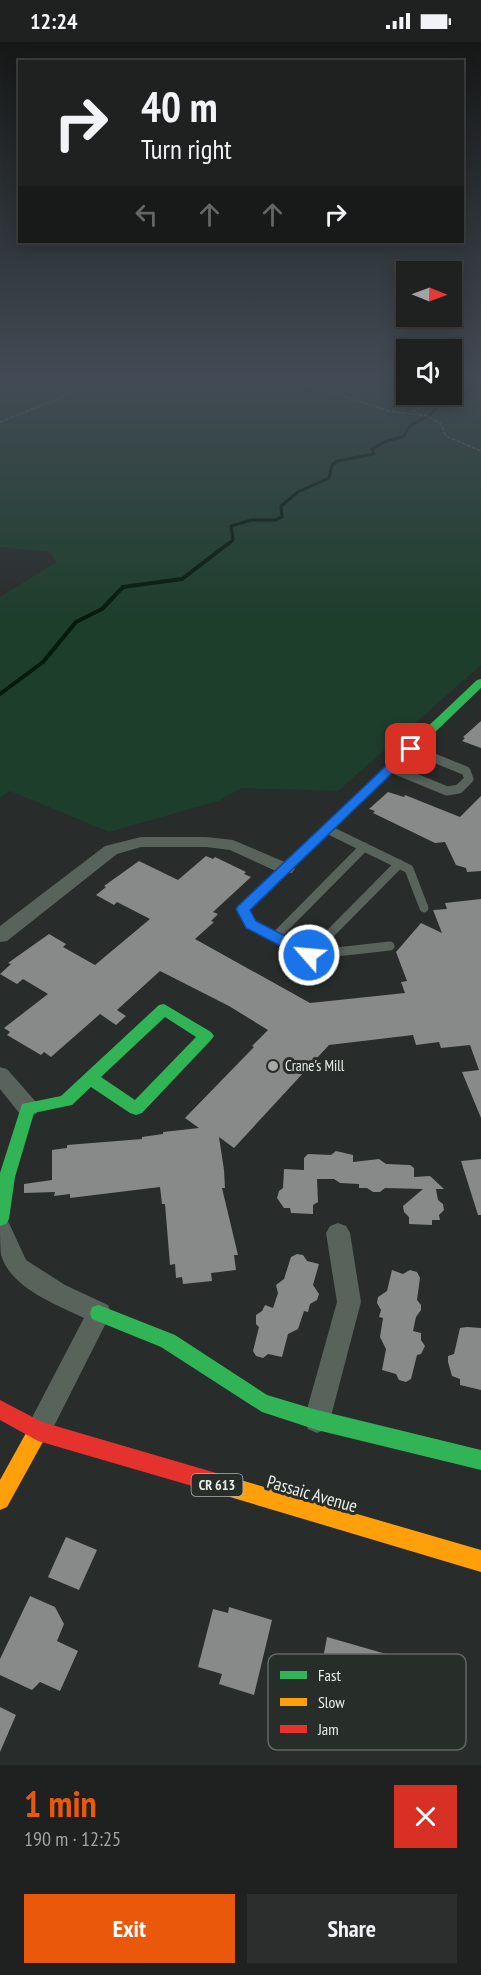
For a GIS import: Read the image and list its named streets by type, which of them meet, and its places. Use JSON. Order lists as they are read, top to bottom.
{
  "streets": {
    "street": ["CR 613", "Passaic Avenue"]
  },
  "places": ["Crane's Mill"],
  "legend": ["Fast", "Slow", "Jam"],
  "north": "right",
  "page": {
    "status": "12:24",
    "turn": ["40 m", "Turn right"],
    "heading": ["1 min", "190 m · 12:25"],
    "buttons": ["Exit", "Share"]
  }
}
